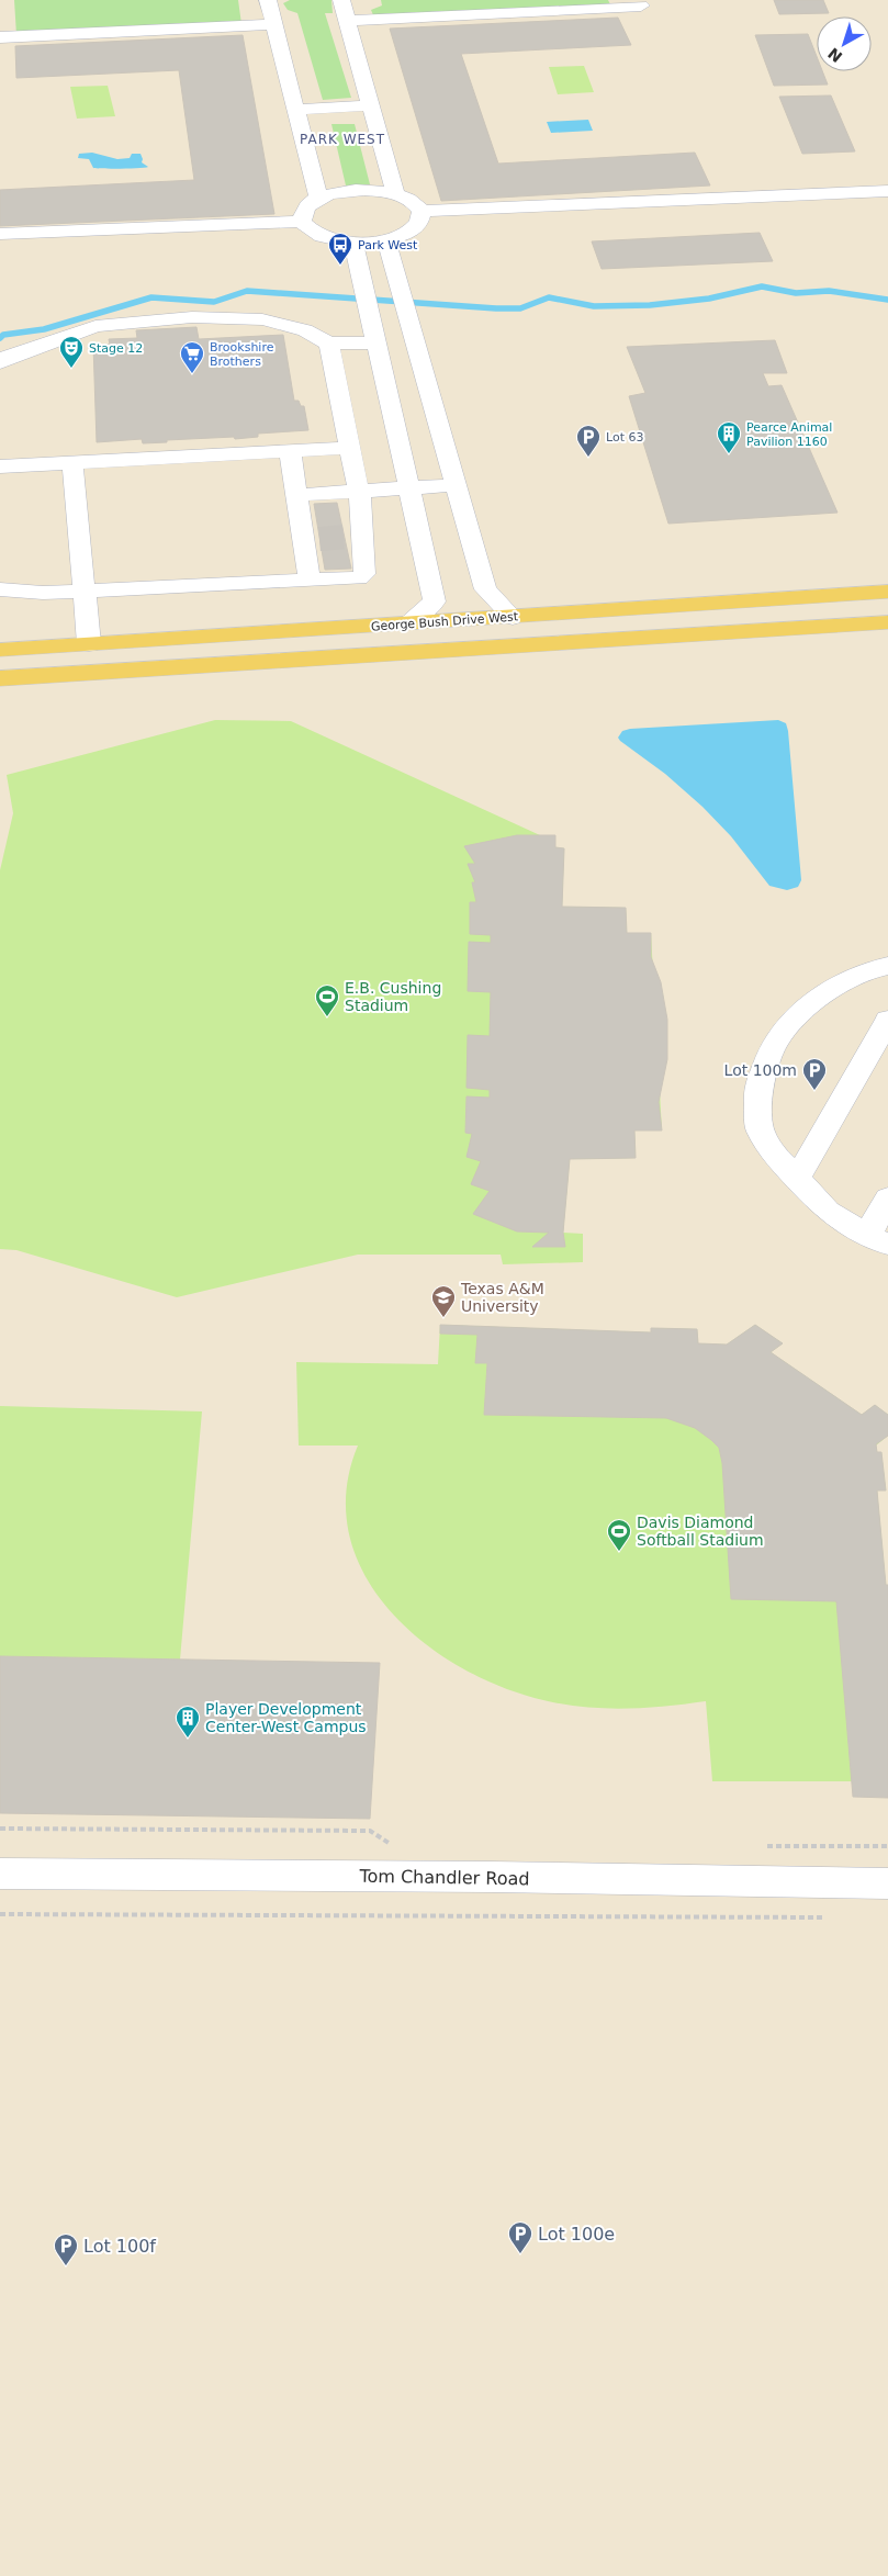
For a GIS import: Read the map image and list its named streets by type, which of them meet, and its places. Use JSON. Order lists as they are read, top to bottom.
{
  "streets": {
    "main road": ["George Bush Drive West"],
    "street": ["Tom Chandler Road"]
  },
  "districts": ["PARK WEST"],
  "places": {
    "bus stop": ["Park West"],
    "theatre": ["Stage 12"],
    "supermarket": ["Brookshire Brothers"],
    "building": ["Pearce Animal Pavilion 1160", "Player Development Center-West Campus"],
    "parking": [
      "Lot 63",
      "Lot 100m",
      "Lot 100e",
      "Lot 100f"
    ],
    "sports": ["E.B. Cushing Stadium", "Davis Diamond Softball Stadium"],
    "school or university": ["Texas A&M University"]
  },
  "north": "bottom left"
}
